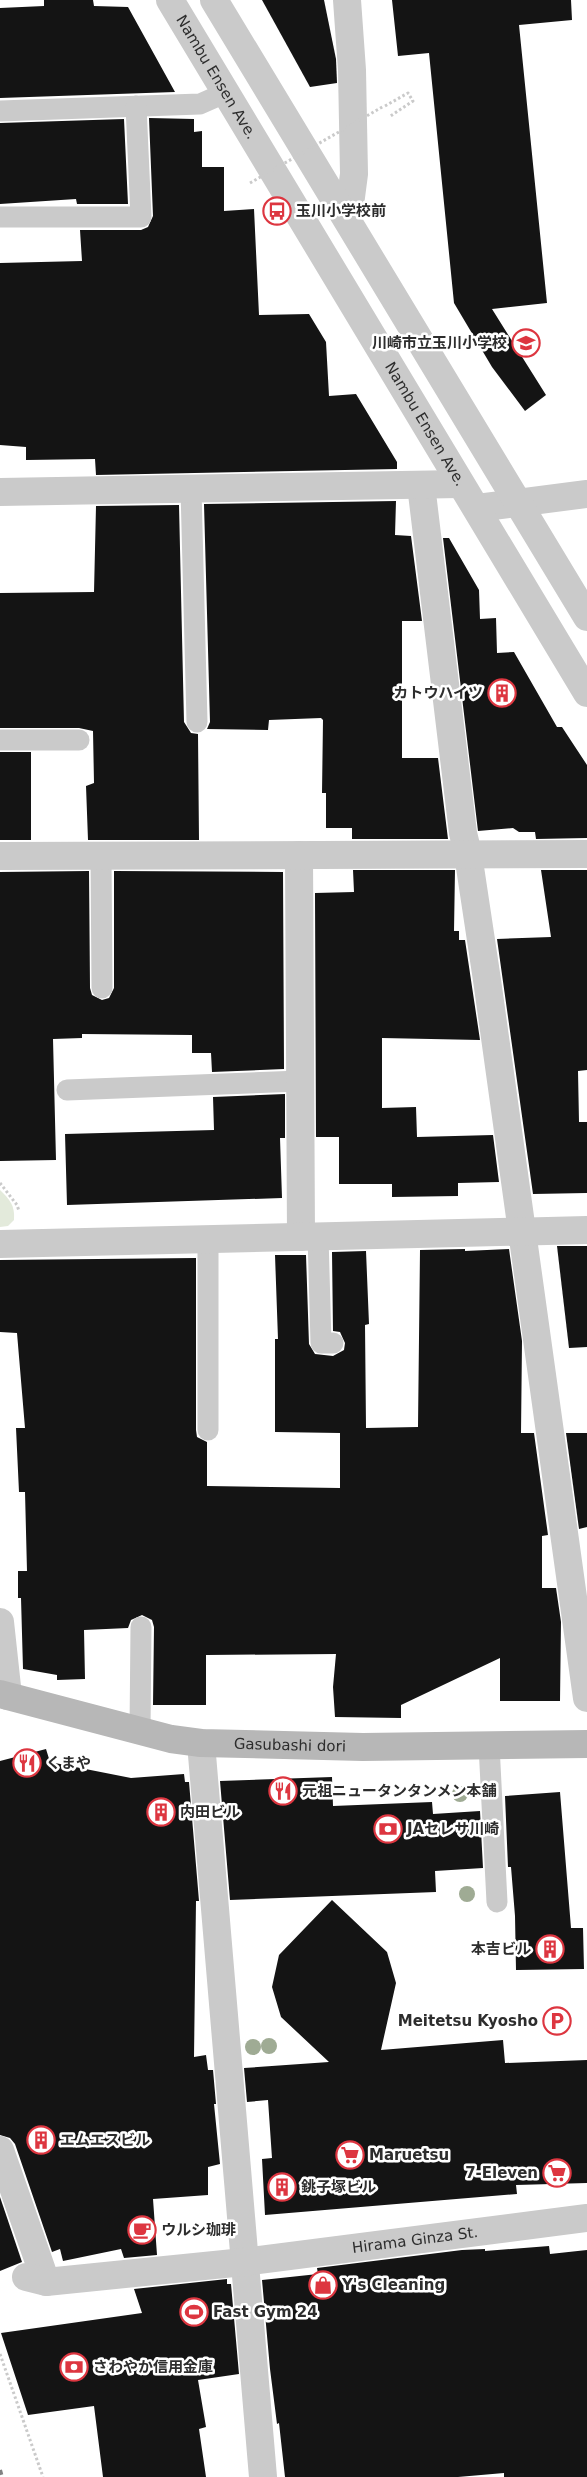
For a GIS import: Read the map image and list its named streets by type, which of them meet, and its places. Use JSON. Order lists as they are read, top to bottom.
{
  "streets": {
    "main road": ["Gasubashi dori"],
    "street": ["Nambu Ensen Ave.", "Hirama Ginza St."]
  },
  "places": {
    "bus stop": ["玉川小学校前"],
    "school or university": ["川崎市立玉川小学校"],
    "building": [
      "カトウハイツ",
      "内田ビル",
      "本吉ビル",
      "エムエスビル",
      "銚子塚ビル"
    ],
    "restaurant": ["くまや", "元祖ニュータンタンメン本舗"],
    "bank": ["JAセレサ川崎", "さわやか信用金庫"],
    "parking": ["Meitetsu Kyosho"],
    "supermarket": ["Maruetsu", "7-Eleven"],
    "cafe": ["ウルシ珈琲"],
    "shop": ["Y's Cleaning"],
    "sports": ["Fast Gym 24"]
  }
}
